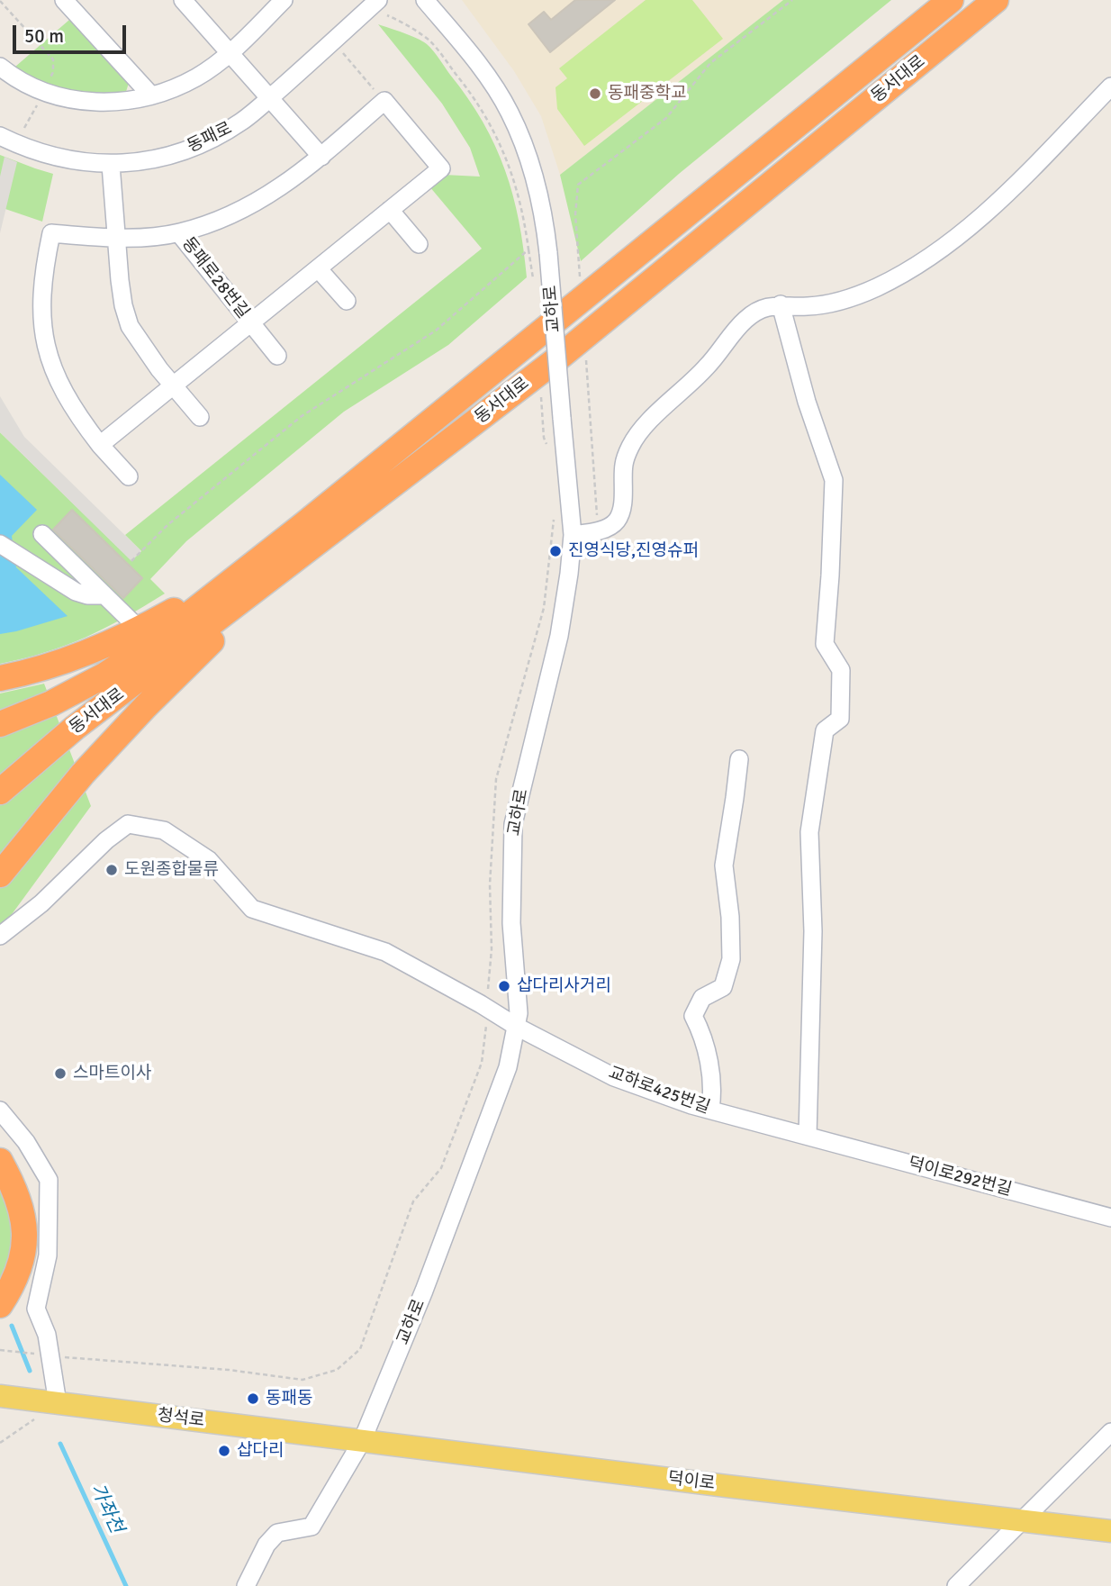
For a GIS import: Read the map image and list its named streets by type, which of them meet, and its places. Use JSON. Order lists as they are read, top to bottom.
{
  "streets": {
    "highway": ["동서대로"],
    "main road": ["청석로", "덕이로"],
    "street": [
      "동패로",
      "동패로28번길",
      "교하로",
      "교하로425번길",
      "덕이로292번길"
    ]
  },
  "crossings": [
    ["교하로", "교하로425번길"],
    ["교하로", "청석로"],
    ["교하로", "덕이로"],
    ["교하로425번길", "덕이로292번길"],
    ["청석로", "덕이로"]
  ],
  "water": ["가좌천"],
  "places": [
    "동패중학교",
    "진영식당,진영슈퍼",
    "도원종합물류",
    "삽다리사거리",
    "스마트이사",
    "동패동",
    "삽다리"
  ],
  "scale_bar": "50 m"
}
